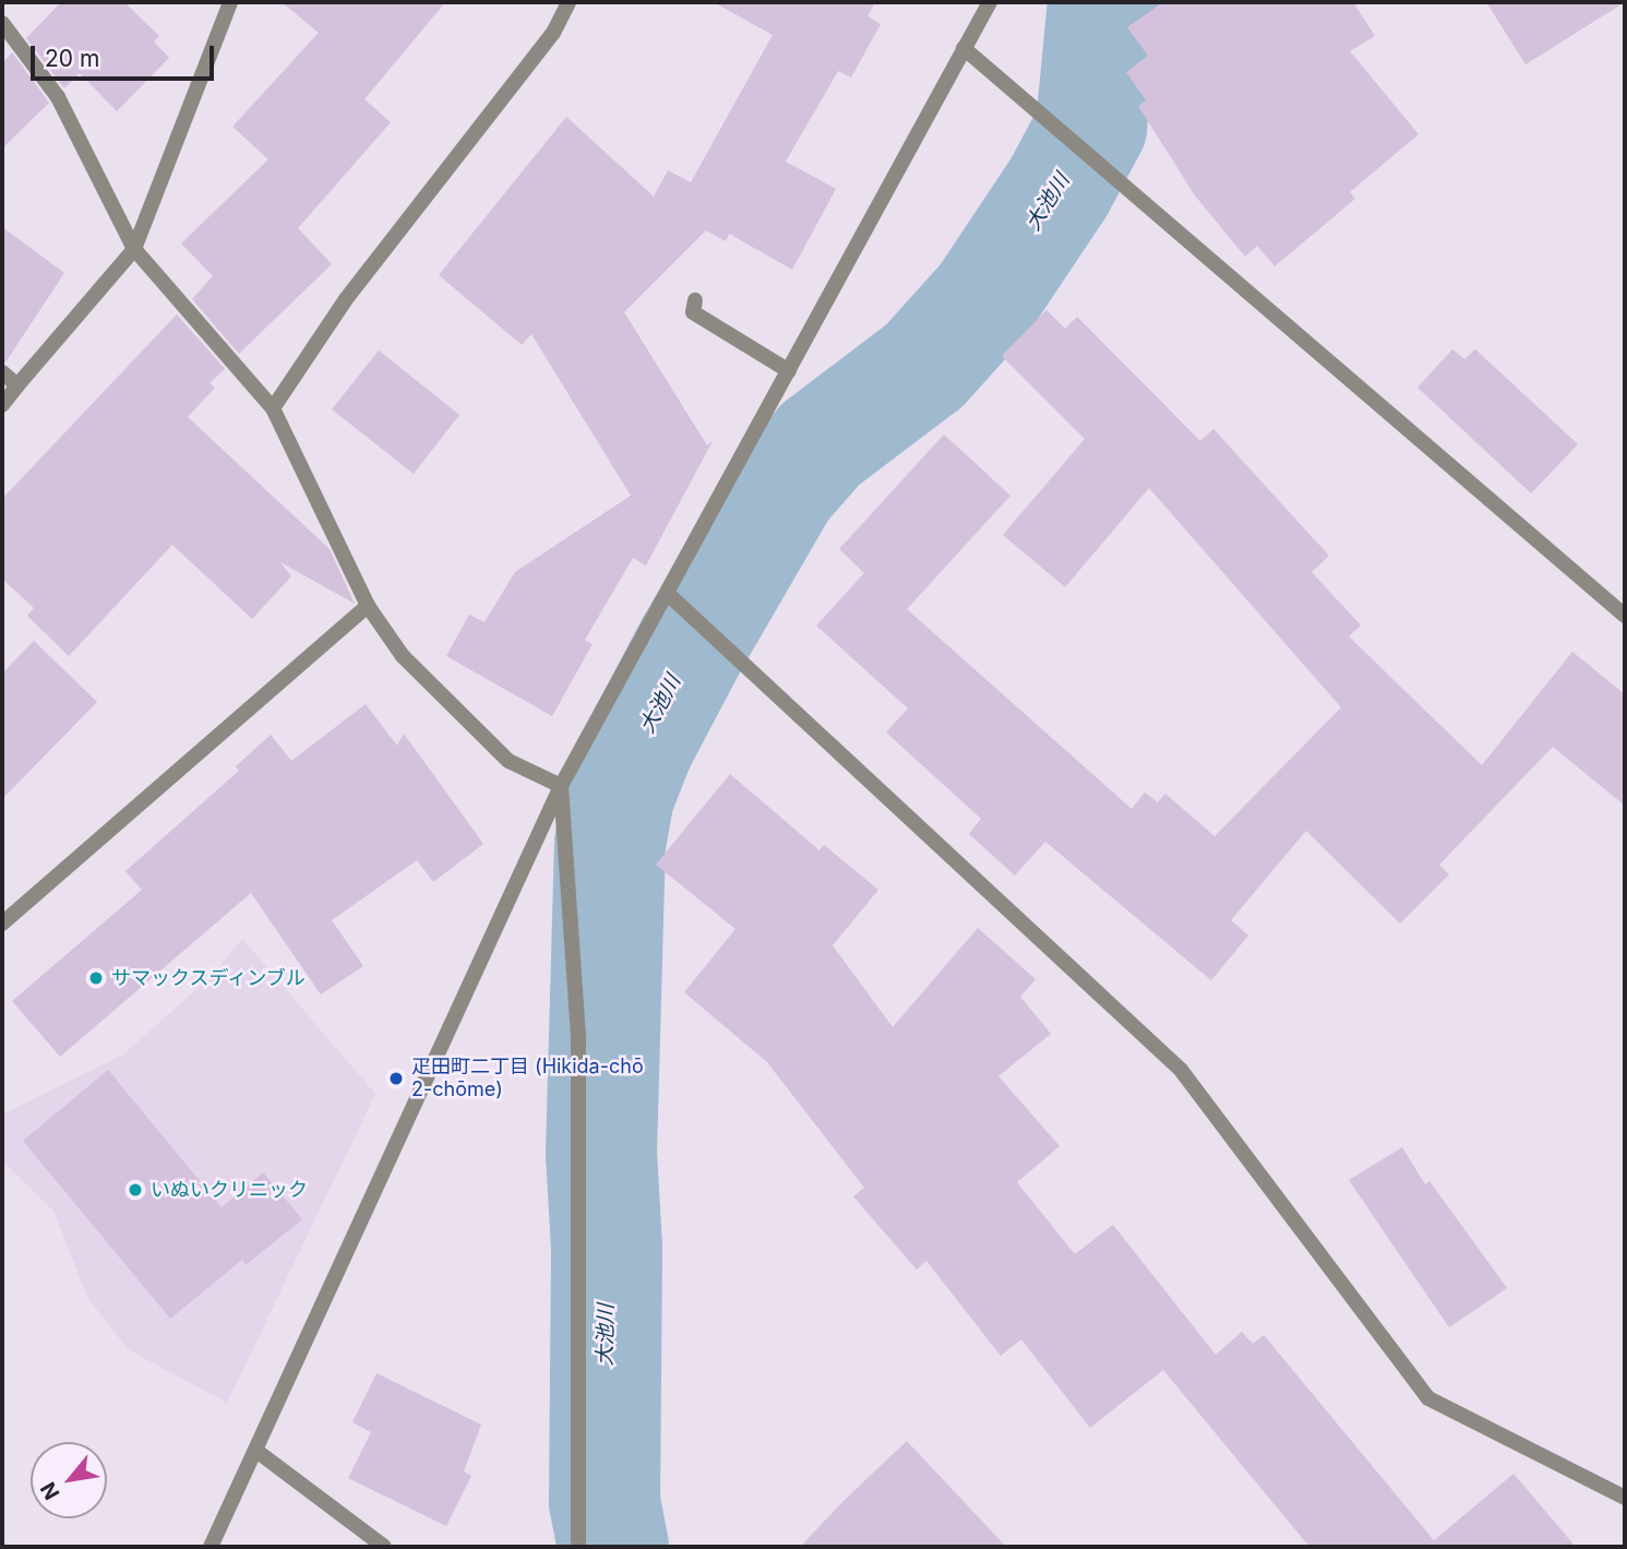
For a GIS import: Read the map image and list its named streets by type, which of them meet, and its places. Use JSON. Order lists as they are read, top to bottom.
{
  "water": ["大池川"],
  "places": ["サマックスディンブル", "疋田町二丁目 (Hikida-chō 2-chōme)", "いぬいクリニック"],
  "scale_bar": "20 m",
  "north": "bottom left"
}
